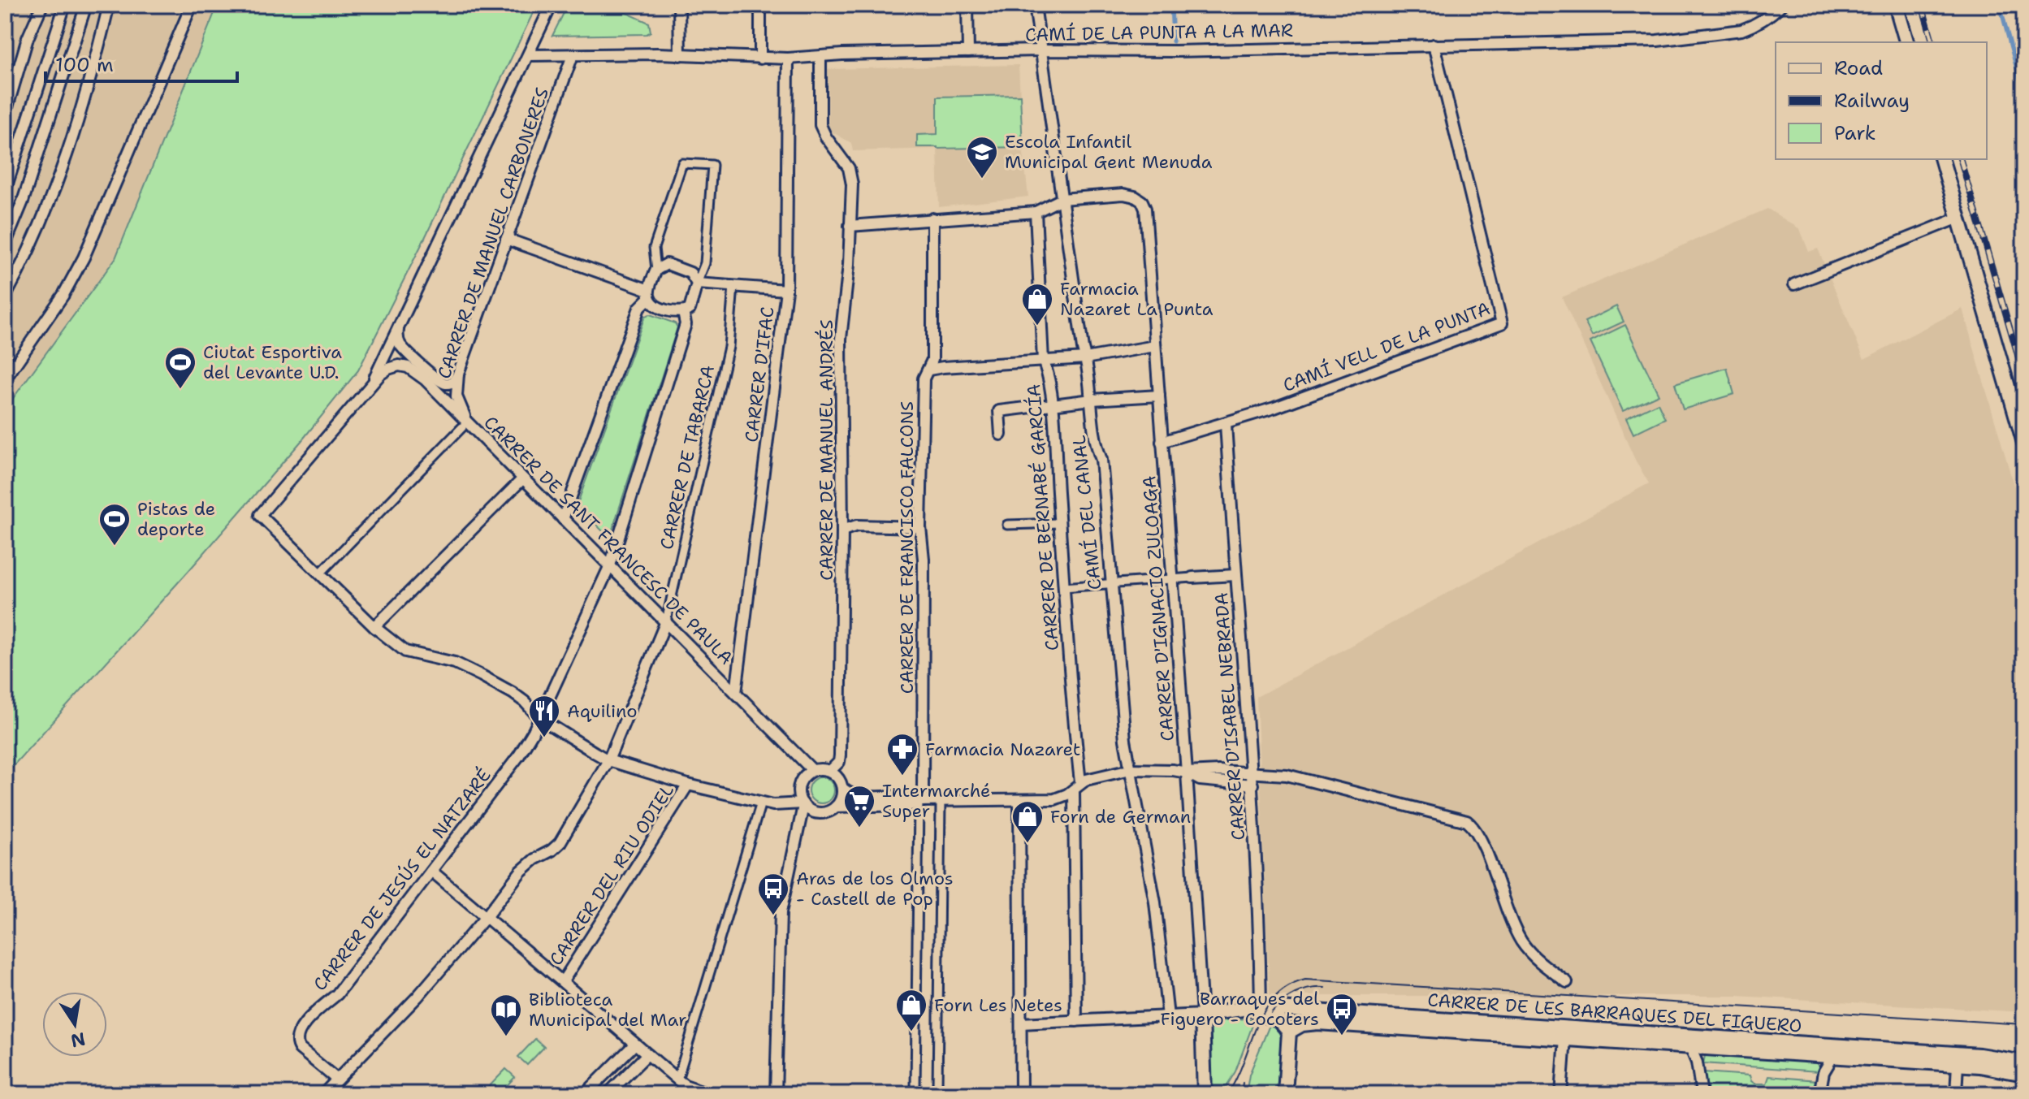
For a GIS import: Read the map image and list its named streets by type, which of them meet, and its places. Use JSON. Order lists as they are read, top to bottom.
{
  "streets": {
    "street": [
      "CAMÍ DE LA PUNTA A LA MAR",
      "CARRER DE MANUEL CARBONERES",
      "CAMÍ VELL DE LA PUNTA",
      "CARRER D'IFAC",
      "CARRER DE MANUEL ANDRÉS",
      "CARRER DE TABARCA",
      "CAMÍ DEL CANAL",
      "CARRER DE BERNABÉ GARCÍA",
      "CARRER DE SANT FRANCESC DE PAULA",
      "CARRER DE FRANCISCO FALCONS",
      "CARRER D'IGNACIO ZULOAGA",
      "CARRER D'ISABEL NEBRADA",
      "CARRER DEL RIU ODIEL",
      "CARRER DE JESÚS EL NATZARÉ",
      "CARRER DE LES BARRAQUES DEL FIGUERO"
    ]
  },
  "crossings": [
    ["CAMÍ DE LA PUNTA A LA MAR", "CARRER DE MANUEL CARBONERES"],
    ["CAMÍ DE LA PUNTA A LA MAR", "CAMÍ VELL DE LA PUNTA"],
    ["CAMÍ DE LA PUNTA A LA MAR", "CARRER D'IFAC"],
    ["CAMÍ DE LA PUNTA A LA MAR", "CARRER DE MANUEL ANDRÉS"],
    ["CAMÍ DE LA PUNTA A LA MAR", "CAMÍ DEL CANAL"],
    ["CARRER DE MANUEL CARBONERES", "CARRER DE SANT FRANCESC DE PAULA"],
    ["CAMÍ VELL DE LA PUNTA", "CARRER D'IGNACIO ZULOAGA"],
    ["CAMÍ VELL DE LA PUNTA", "CARRER D'ISABEL NEBRADA"],
    ["CARRER D'IFAC", "CARRER DE SANT FRANCESC DE PAULA"],
    ["CARRER DE MANUEL ANDRÉS", "CARRER DE SANT FRANCESC DE PAULA"],
    ["CARRER DE TABARCA", "CARRER DE SANT FRANCESC DE PAULA"],
    ["CAMÍ DEL CANAL", "CARRER D'IGNACIO ZULOAGA"],
    ["CARRER DE SANT FRANCESC DE PAULA", "CARRER DE JESÚS EL NATZARÉ"],
    ["CARRER D'IGNACIO ZULOAGA", "CARRER DE LES BARRAQUES DEL FIGUERO"],
    ["CARRER D'ISABEL NEBRADA", "CARRER DE LES BARRAQUES DEL FIGUERO"]
  ],
  "places": {
    "school or university": ["Escola Infantil Municipal Gent Menuda"],
    "shop": ["Farmacia Nazaret La Punta", "Forn de German", "Forn Les Netes"],
    "sports": ["Ciutat Esportiva del Levante U.D.", "Pistas de deporte"],
    "restaurant": ["Aquilino"],
    "pharmacy": ["Farmacia Nazaret"],
    "supermarket": ["Intermarché Super"],
    "bus stop": ["Aras de los Olmos - Castell de Pop", "Barraques del Figuero - Cocoters"],
    "library": ["Biblioteca Municipal del Mar"]
  },
  "legend": ["Road", "Railway", "Park"],
  "scale_bar": "100 m",
  "north": "bottom"
}
